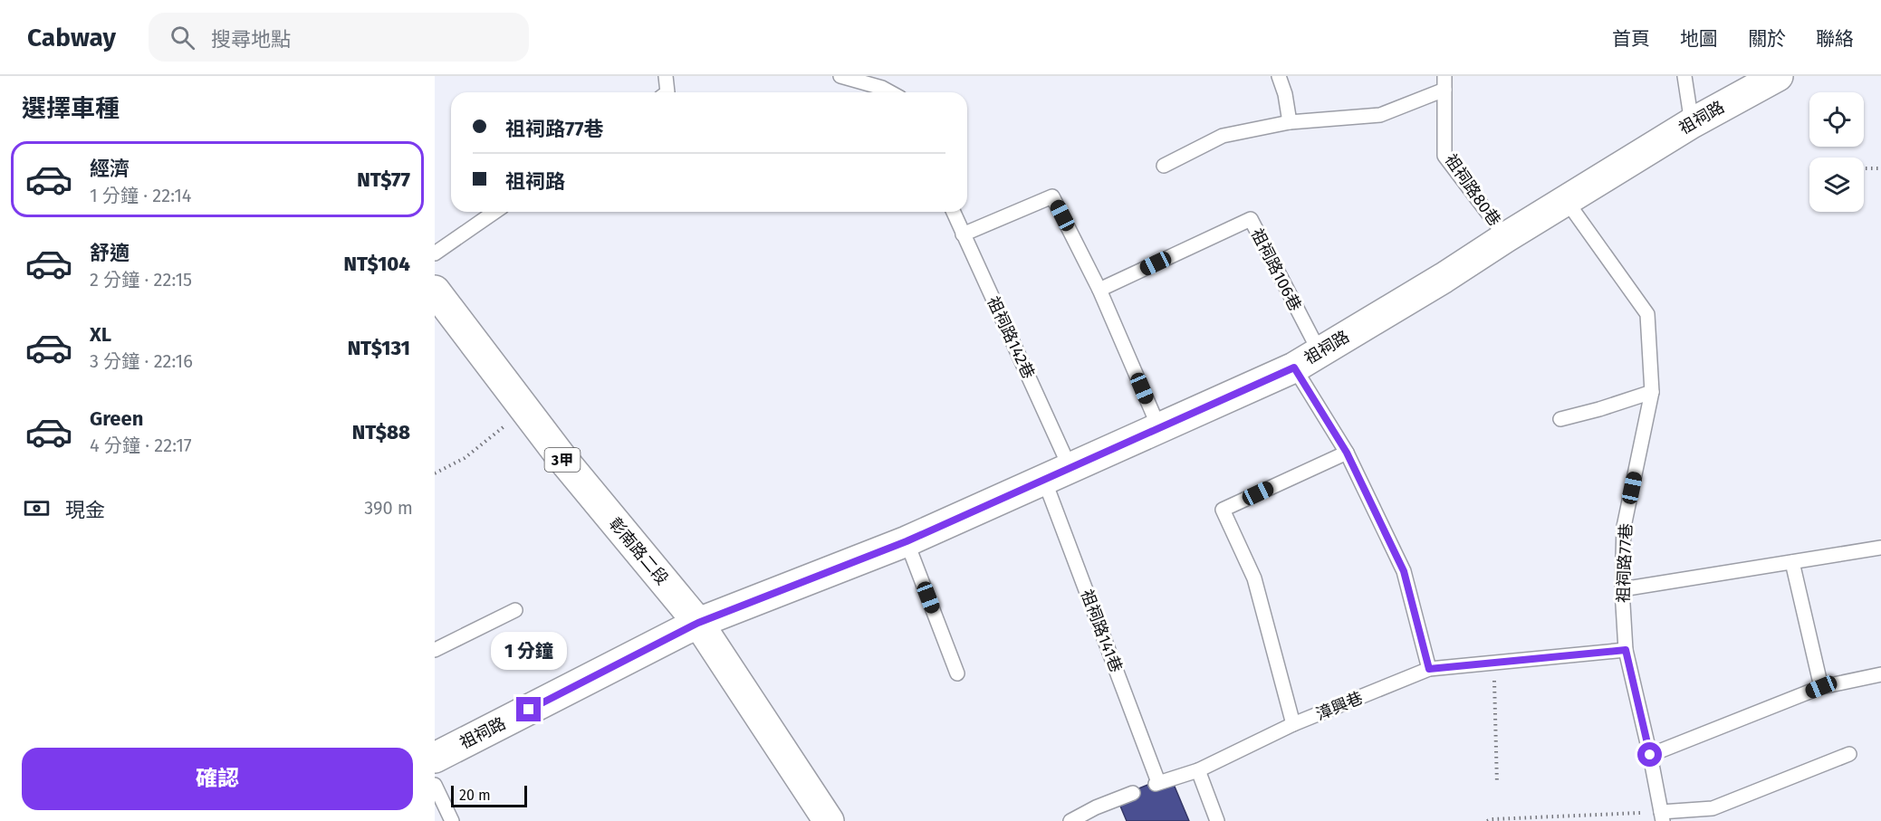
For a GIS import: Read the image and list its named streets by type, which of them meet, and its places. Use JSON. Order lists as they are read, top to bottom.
{
  "streets": {
    "street": ["祖祠路", "3甲", "彰南路二段"],
    "lane": [
      "祖祠路80巷",
      "祖祠路106巷",
      "祖祠路142巷",
      "祖祠路77巷",
      "祖祠路141巷",
      "漳興巷"
    ]
  },
  "crossings": [
    ["祖祠路", "祖祠路80巷"],
    ["祖祠路", "祖祠路106巷"],
    ["祖祠路", "祖祠路142巷"],
    ["祖祠路", "彰南路二段"],
    ["祖祠路", "祖祠路77巷"],
    ["祖祠路", "祖祠路141巷"],
    ["祖祠路142巷", "祖祠路141巷"],
    ["祖祠路77巷", "漳興巷"],
    ["祖祠路141巷", "漳興巷"]
  ],
  "scale_bar": "20 m",
  "page": {
    "header": "Cabway",
    "search": "搜尋地點",
    "nav": [
      "首頁",
      "地圖",
      "關於",
      "聯絡"
    ],
    "heading": "選擇車種",
    "banner": ["祖祠路77巷", "祖祠路"],
    "list": [
      {
        "name": "經濟",
        "note": "1 分鐘 · 22:14",
        "value": "NT$77"
      },
      {
        "name": "舒適",
        "note": "2 分鐘 · 22:15",
        "value": "NT$104"
      },
      {
        "name": "XL",
        "note": "3 分鐘 · 22:16",
        "value": "NT$131"
      },
      {
        "name": "Green",
        "note": "4 分鐘 · 22:17",
        "value": "NT$88"
      }
    ],
    "pay": ["現金", "390 m"],
    "bubble": "1 分鐘",
    "buttons": "確認",
    "scale": "20 m"
  }
}
